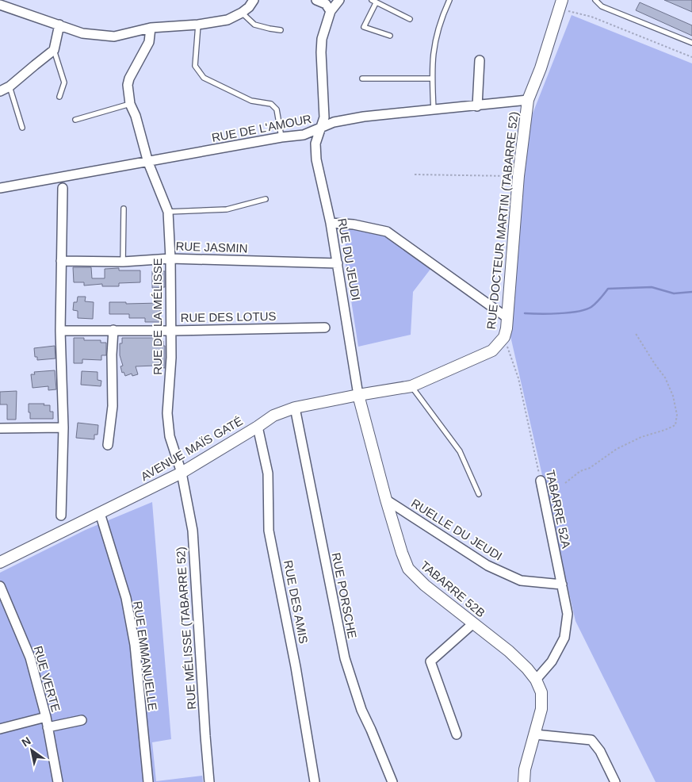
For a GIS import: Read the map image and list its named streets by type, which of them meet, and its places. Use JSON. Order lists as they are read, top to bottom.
{
  "streets": {
    "street": [
      "RUE DE L'AMOUR",
      "RUE DOCTEUR MARTIN (TABARRE 52)",
      "RUE JASMIN",
      "RUE DU JEUDI",
      "RUE DE LA MÉLISSE",
      "RUE DES LOTUS",
      "AVENUE MAÏS GATÉ",
      "TABARRE 52A",
      "RUELLE DU JEUDI",
      "TABARRE 52B",
      "RUE PORSCHE",
      "RUE DES AMIS",
      "RUE MÉLISSE (TABARRE 52)",
      "RUE EMMANUELLE",
      "RUE VERTE"
    ]
  },
  "crossings": [
    ["RUE DE L'AMOUR", "RUE DOCTEUR MARTIN (TABARRE 52)"],
    ["RUE DE L'AMOUR", "RUE DU JEUDI"],
    ["RUE DE L'AMOUR", "RUE DE LA MÉLISSE"],
    ["RUE DOCTEUR MARTIN (TABARRE 52)", "RUE DU JEUDI"],
    ["RUE DOCTEUR MARTIN (TABARRE 52)", "AVENUE MAÏS GATÉ"],
    ["RUE DOCTEUR MARTIN (TABARRE 52)", "TABARRE 52A"],
    ["RUE DOCTEUR MARTIN (TABARRE 52)", "TABARRE 52B"],
    ["RUE JASMIN", "RUE DU JEUDI"],
    ["RUE JASMIN", "RUE DE LA MÉLISSE"],
    ["RUE DU JEUDI", "AVENUE MAÏS GATÉ"],
    ["RUE DU JEUDI", "TABARRE 52B"],
    ["RUE DE LA MÉLISSE", "RUE DES LOTUS"],
    ["RUE DE LA MÉLISSE", "AVENUE MAÏS GATÉ"],
    ["RUE DE LA MÉLISSE", "RUE MÉLISSE (TABARRE 52)"],
    ["AVENUE MAÏS GATÉ", "TABARRE 52B"],
    ["AVENUE MAÏS GATÉ", "RUE PORSCHE"],
    ["AVENUE MAÏS GATÉ", "RUE DES AMIS"],
    ["AVENUE MAÏS GATÉ", "RUE MÉLISSE (TABARRE 52)"],
    ["AVENUE MAÏS GATÉ", "RUE EMMANUELLE"],
    ["TABARRE 52A", "RUELLE DU JEUDI"],
    ["TABARRE 52A", "TABARRE 52B"],
    ["RUELLE DU JEUDI", "TABARRE 52B"]
  ],
  "north": "top left"
}
